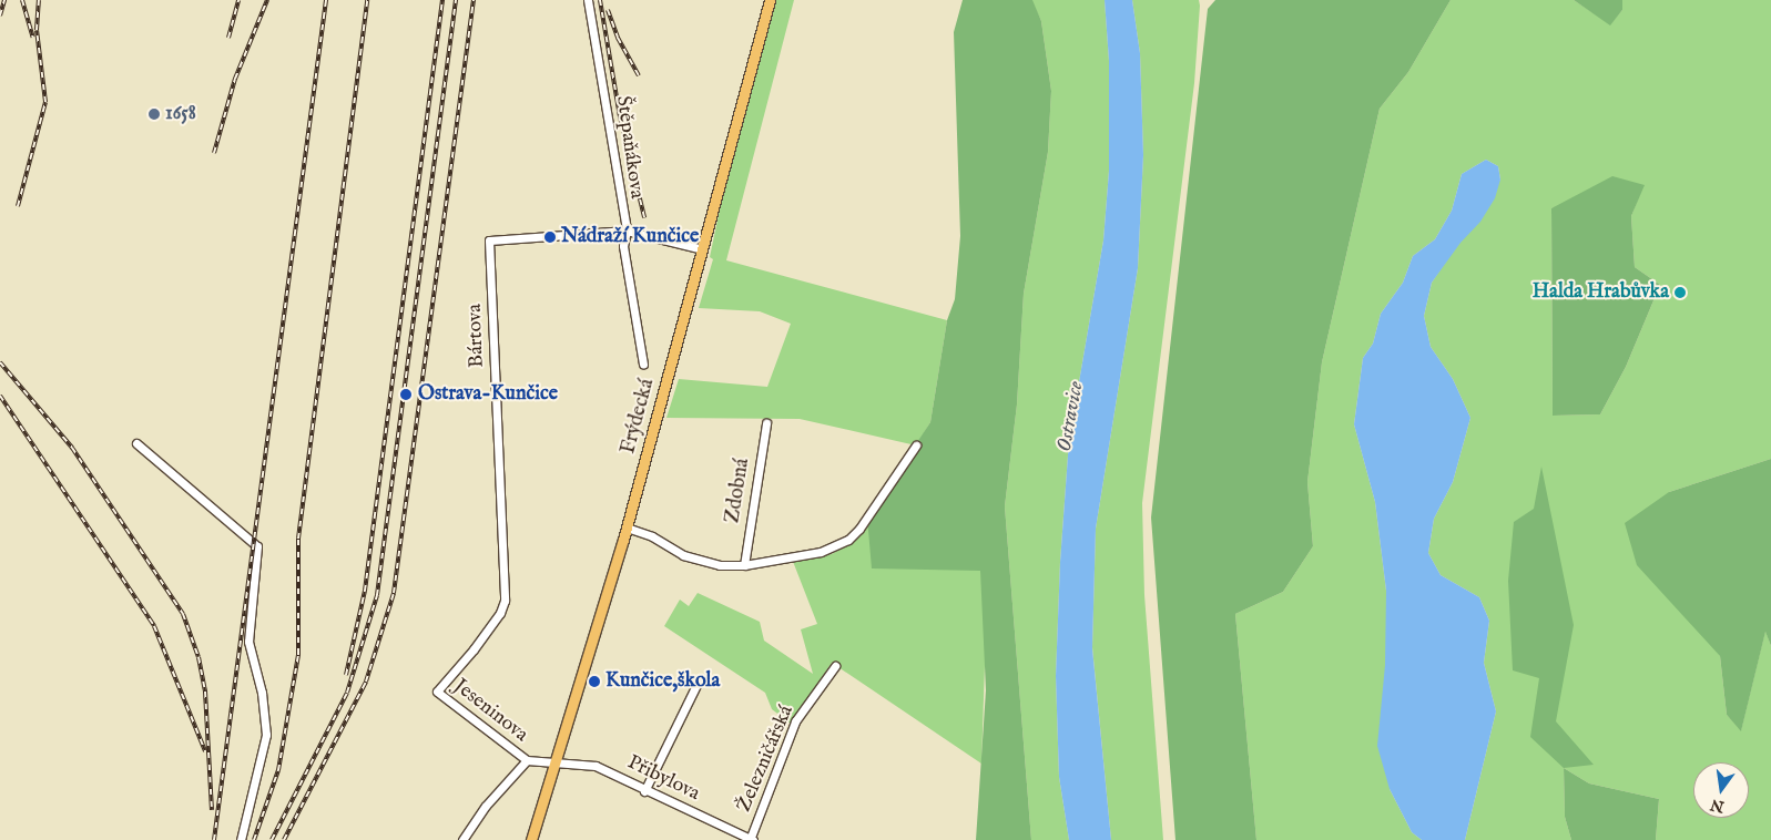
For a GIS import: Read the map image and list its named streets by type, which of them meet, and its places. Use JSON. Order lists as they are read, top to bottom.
{
  "streets": {
    "main road": ["Frýdecká"],
    "street": [
      "Štěpaňákova",
      "Bártova",
      "Zdobná",
      "Jeseninova",
      "Železničářská",
      "Přibylova"
    ]
  },
  "crossings": [
    ["Štěpaňákova", "Bártova"],
    ["Bártova", "Frýdecká"],
    ["Bártova", "Jeseninova"],
    ["Frýdecká", "Jeseninova"],
    ["Frýdecká", "Přibylova"],
    ["Jeseninova", "Přibylova"],
    ["Železničářská", "Přibylova"]
  ],
  "water": ["Ostravice"],
  "places": [
    "1658",
    "Nádraží Kunčice",
    "Halda Hrabůvka",
    "Ostrava-Kunčice",
    "Kunčice,škola"
  ],
  "north": "bottom"
}
